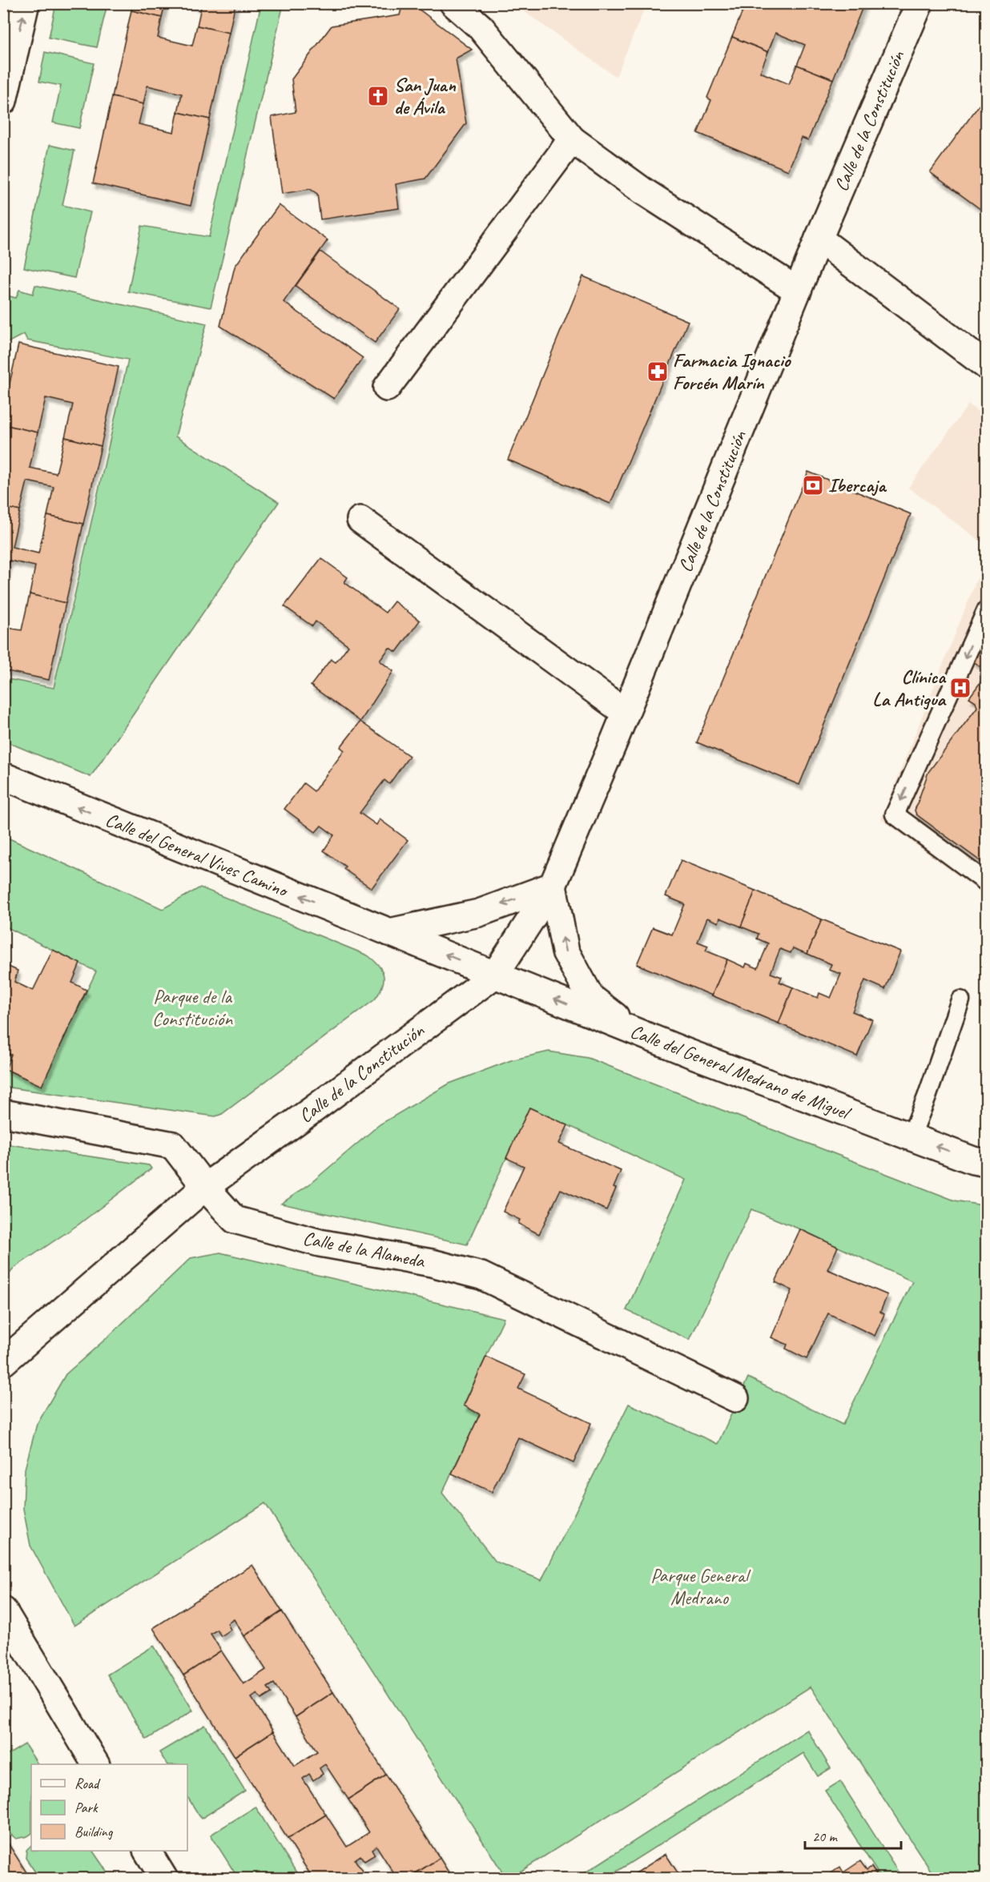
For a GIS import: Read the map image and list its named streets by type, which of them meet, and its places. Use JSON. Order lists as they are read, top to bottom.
{
  "streets": {
    "street": [
      "Calle de la Constitución",
      "Calle del General Vives Camino",
      "Calle del General Medrano de Miguel",
      "Calle de la Alameda"
    ]
  },
  "crossings": [
    ["Calle de la Constitución", "Calle del General Vives Camino"],
    ["Calle de la Constitución", "Calle del General Medrano de Miguel"],
    ["Calle de la Constitución", "Calle de la Alameda"],
    ["Calle del General Vives Camino", "Calle del General Medrano de Miguel"]
  ],
  "one_way": ["Calle del General Vives Camino", "Calle del General Medrano de Miguel"],
  "parks": ["Parque de la Constitución", "Parque General Medrano"],
  "places": {
    "church": ["San Juan de Ávila"],
    "pharmacy": ["Farmacia Ignacio Forcén Marín"],
    "bank": ["Ibercaja"],
    "hospital": ["Clínica La Antigua"]
  },
  "legend": ["Road", "Park", "Building"],
  "scale_bar": "20 m"
}
